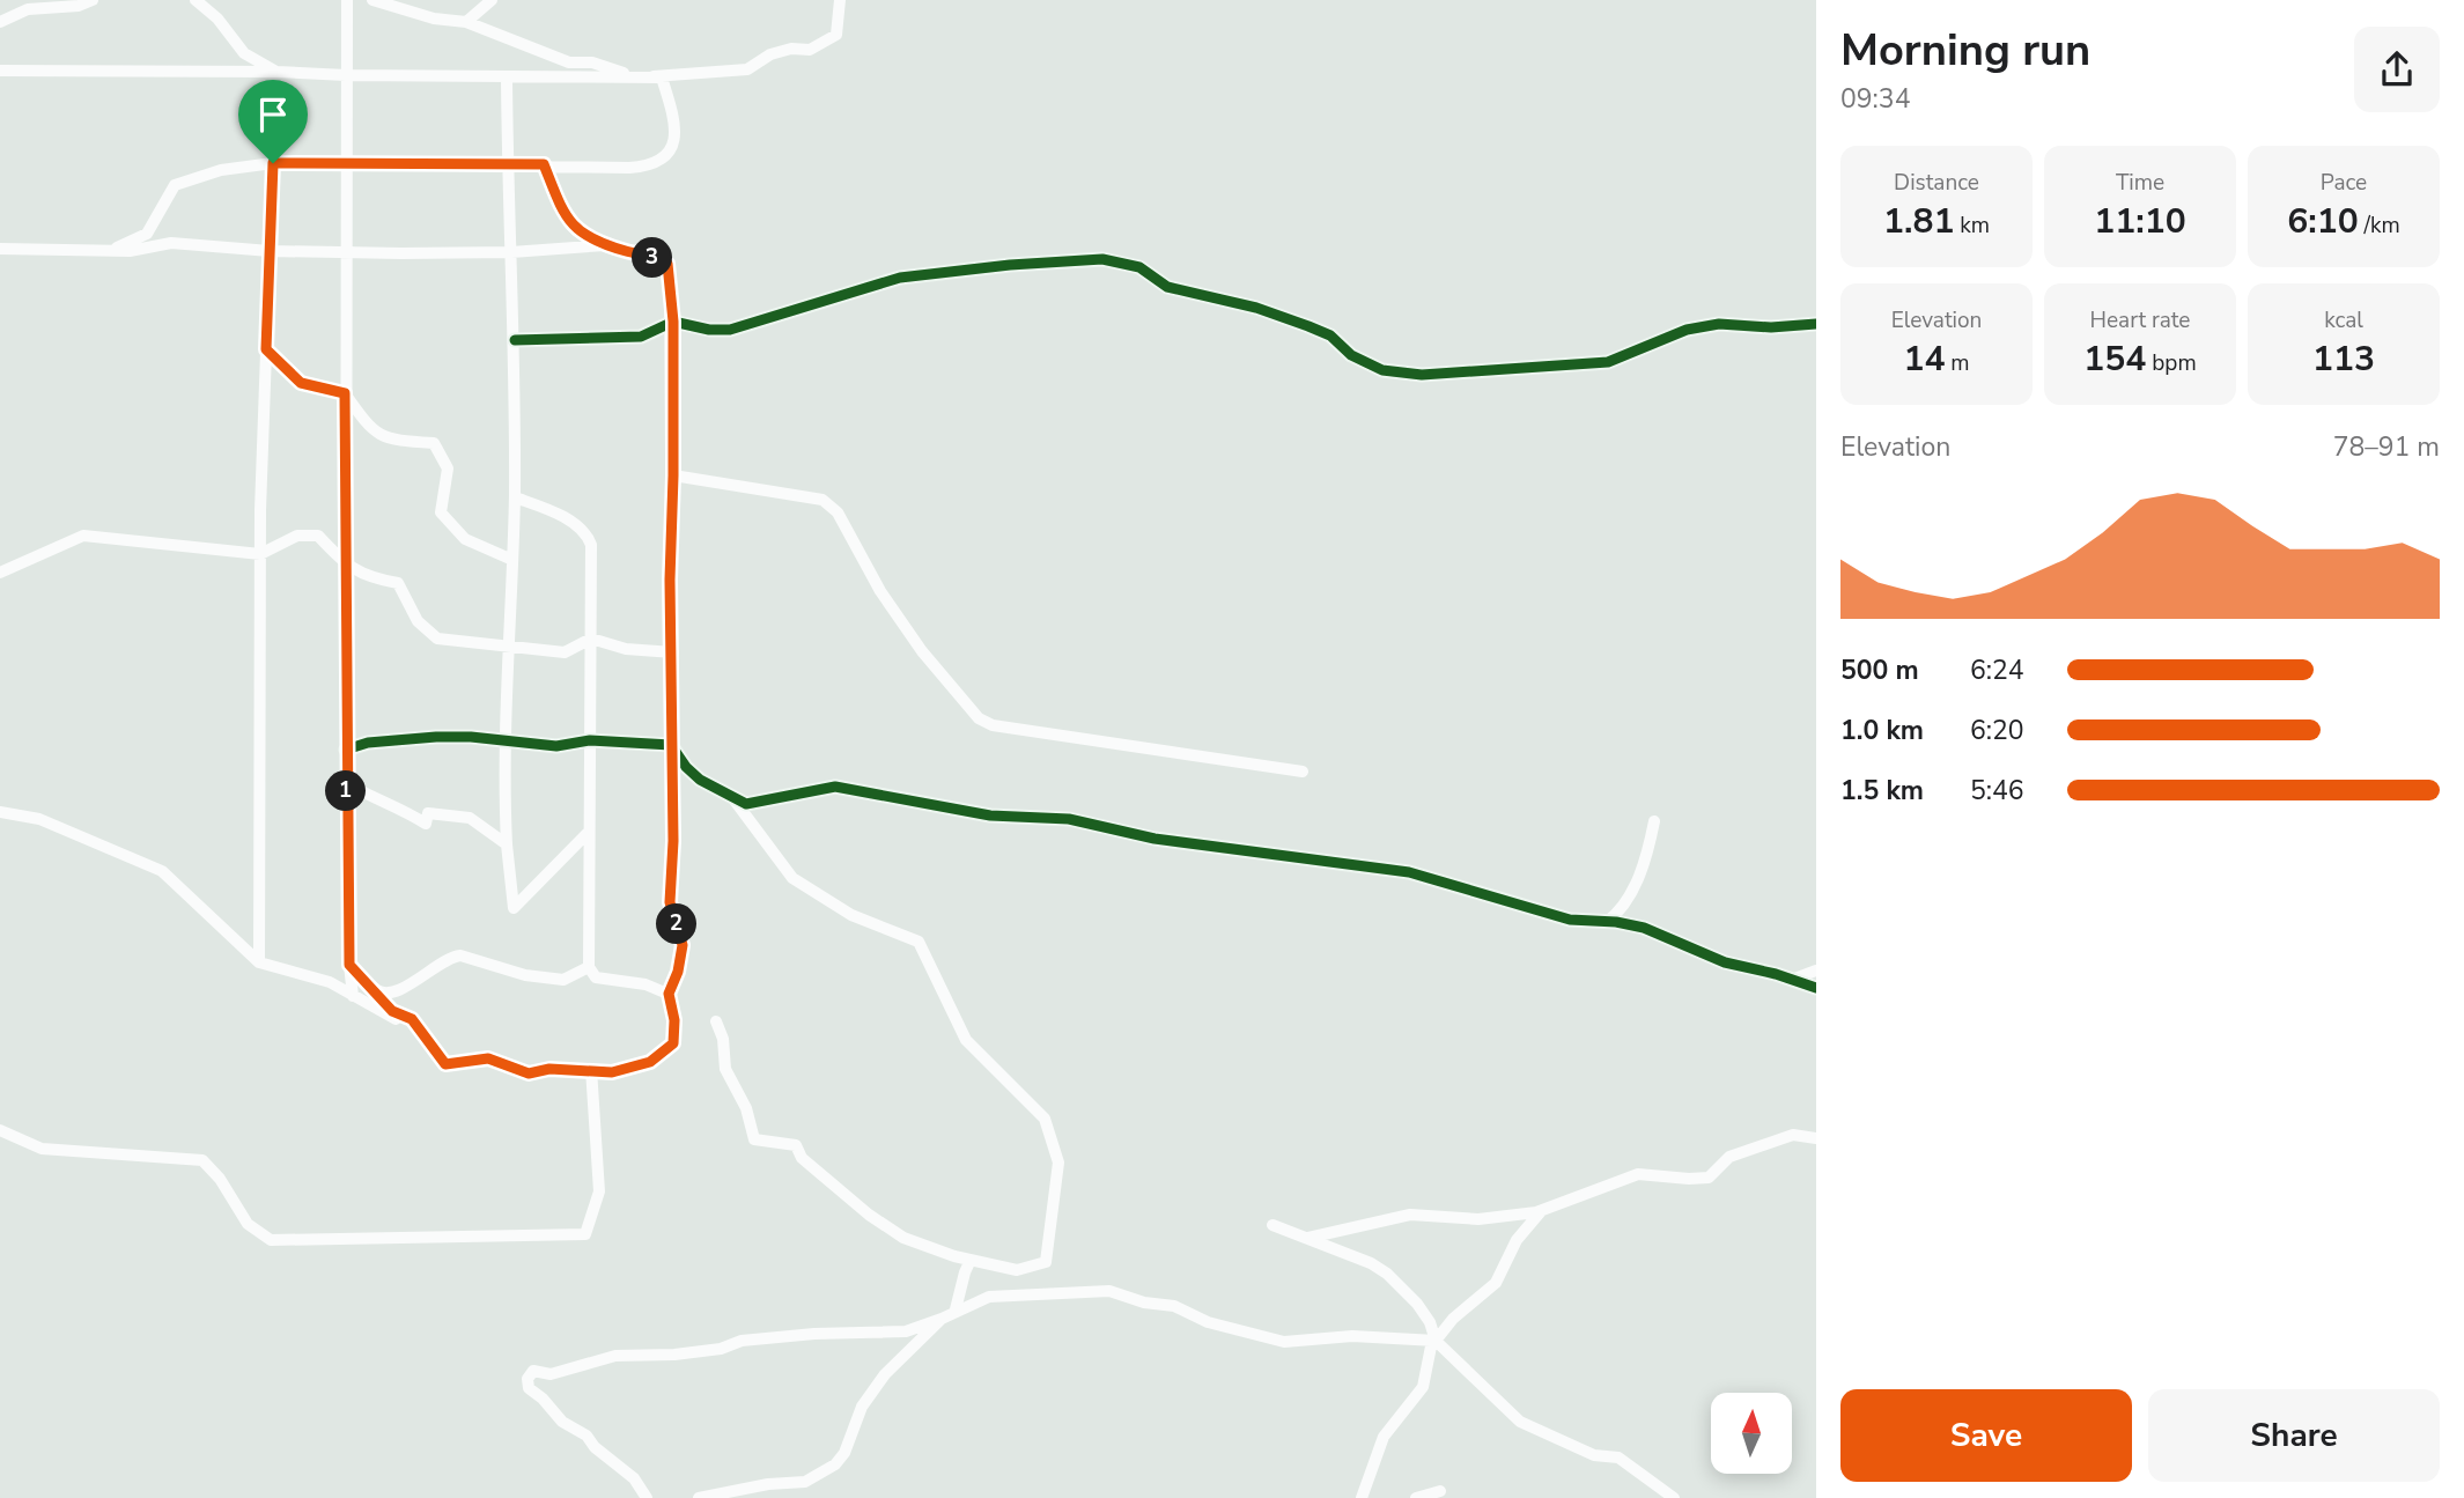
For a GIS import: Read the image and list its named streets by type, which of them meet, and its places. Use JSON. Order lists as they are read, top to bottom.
{
  "north": "top",
  "page": {
    "heading": ["Morning run", "09:34"],
    "stats": [
      ["Distance", "1.81 km"],
      ["Time", "11:10"],
      ["Pace", "6:10 /km"],
      ["Elevation", "14 m"],
      ["Heart rate", "154 bpm"],
      ["kcal", "113"]
    ],
    "pins": ["3", "1", "2"],
    "chart": ["Elevation", "78–91 m"],
    "list": [
      {
        "name": "500 m",
        "note": "6:24"
      },
      {
        "name": "1.0 km",
        "note": "6:20"
      },
      {
        "name": "1.5 km",
        "note": "5:46"
      }
    ],
    "buttons": ["Save", "Share"]
  }
}
